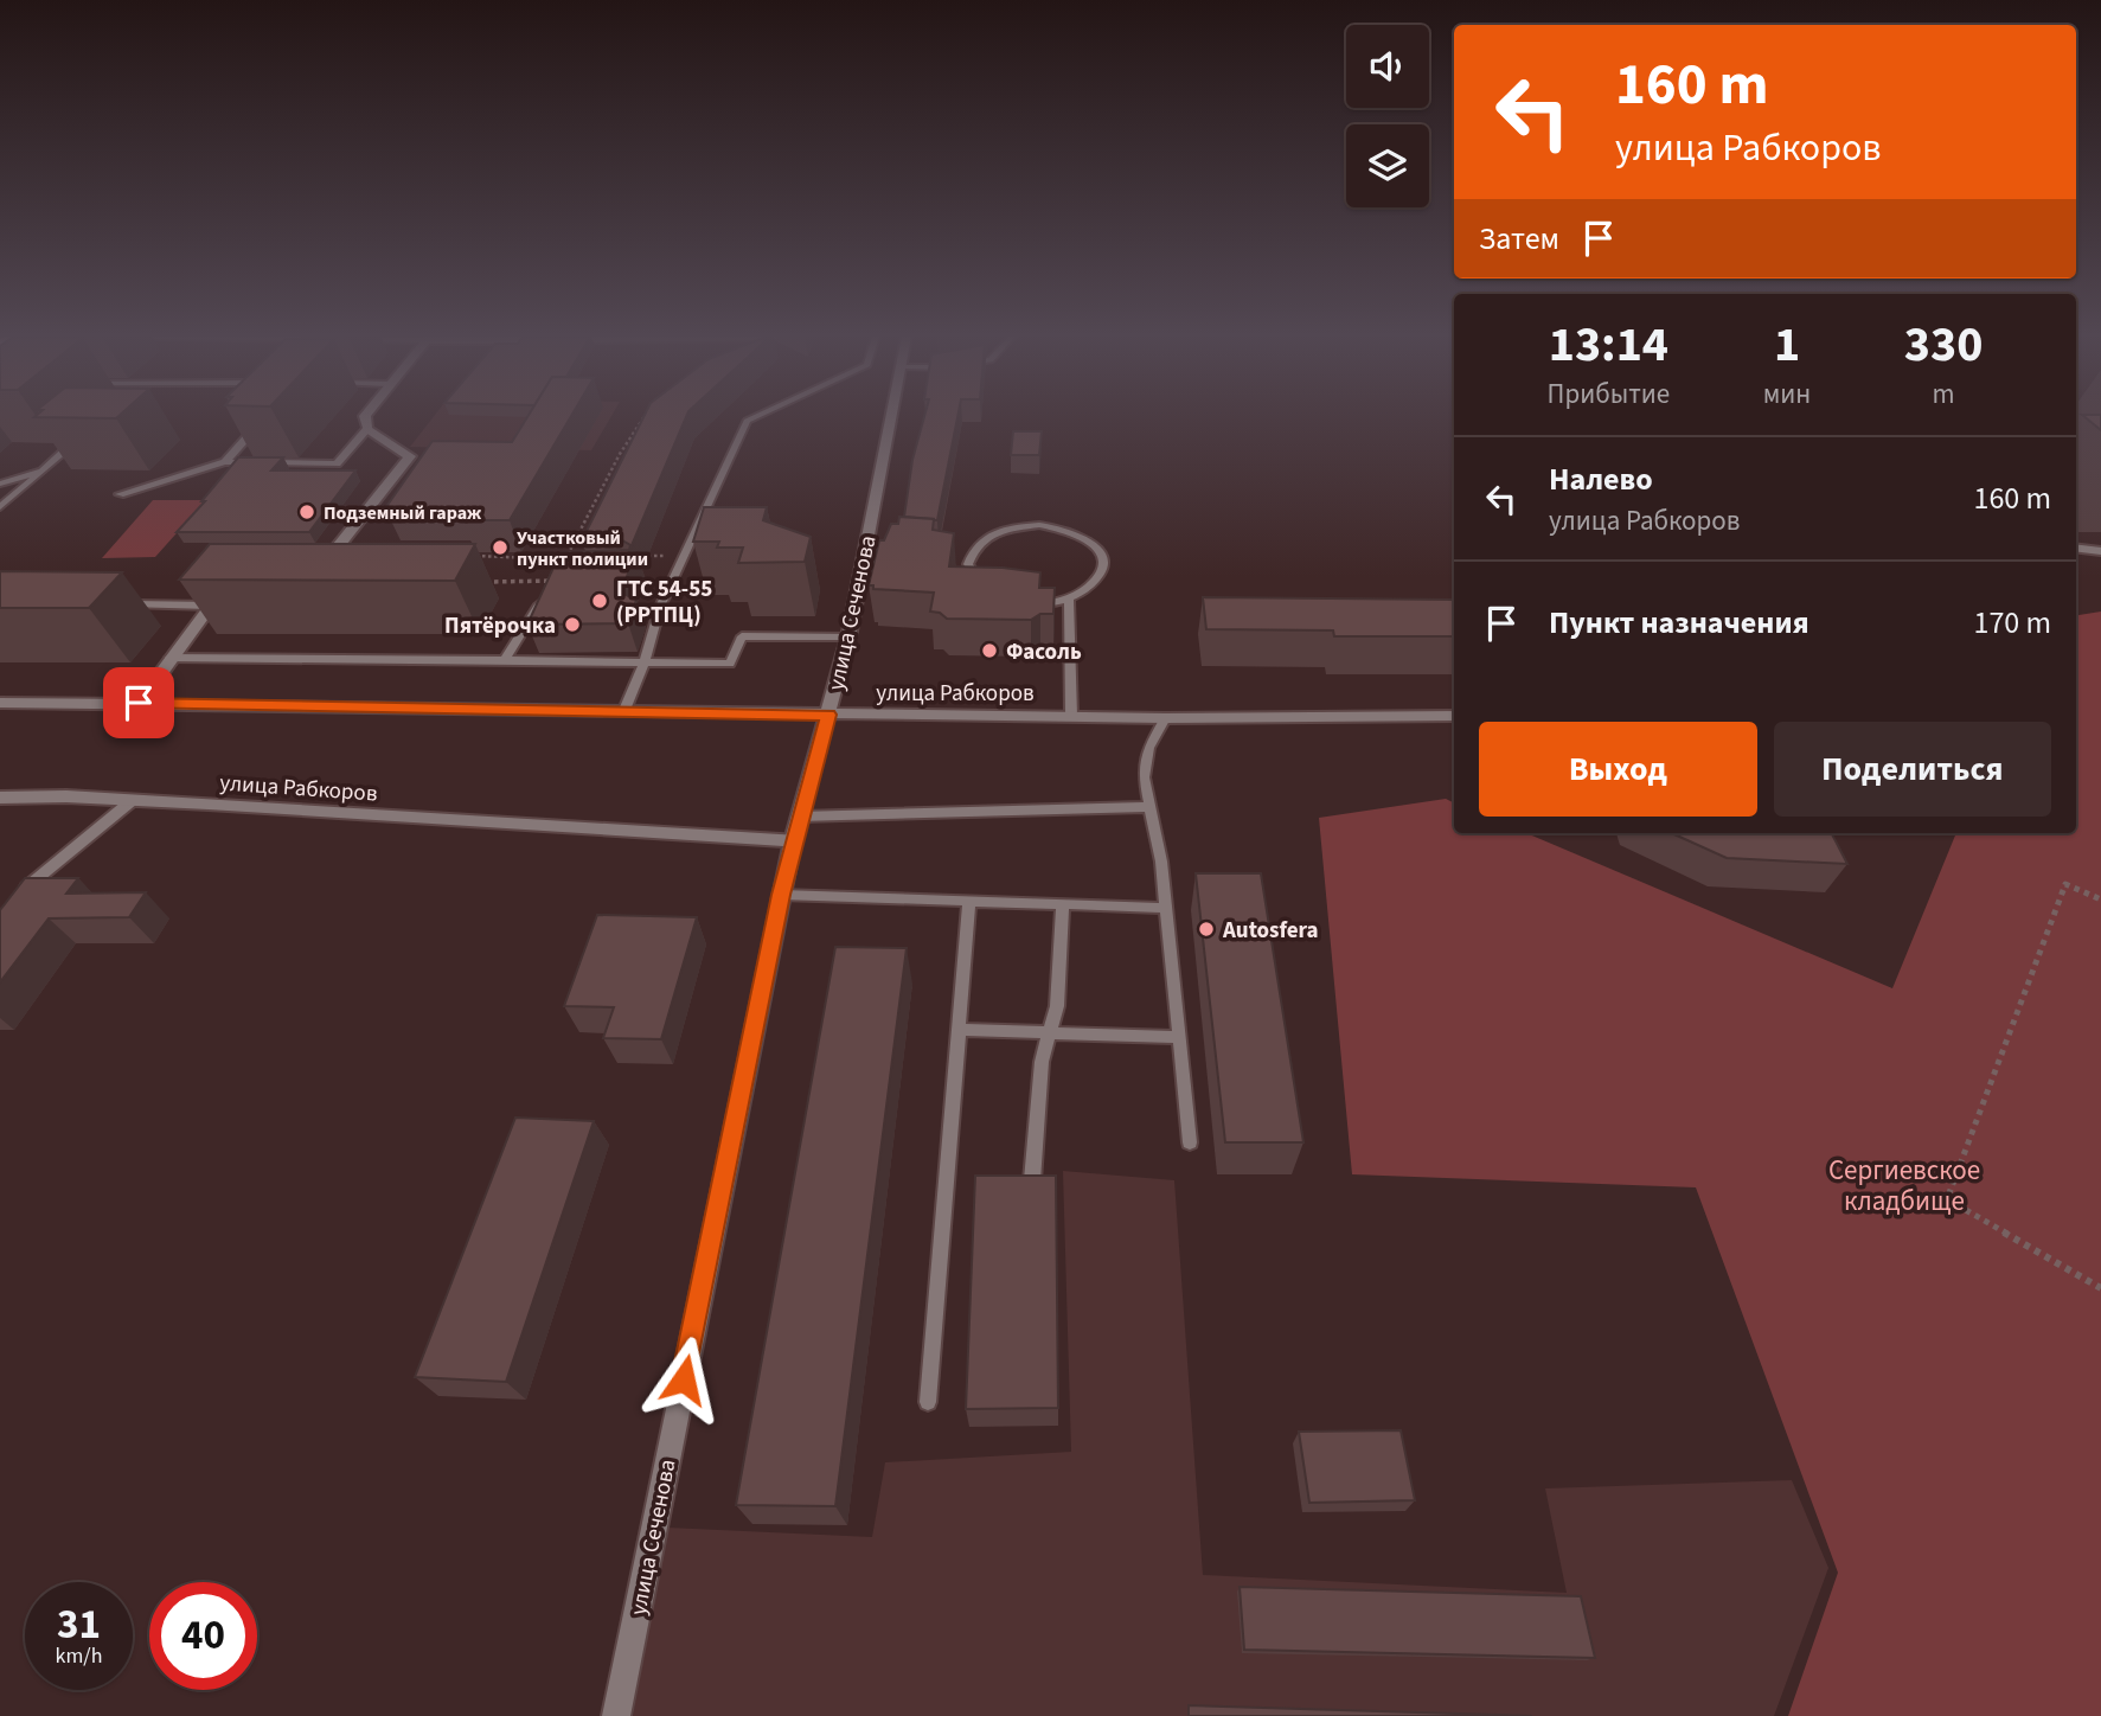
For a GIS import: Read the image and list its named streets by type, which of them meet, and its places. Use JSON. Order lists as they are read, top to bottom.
{
  "streets": {
    "street": ["улица Сеченова", "улица Рабкоров"]
  },
  "crossings": [
    ["улица Сеченова", "улица Рабкоров"]
  ],
  "parks": ["Сергиевское кладбище"],
  "places": [
    "Подземный гараж",
    "Участковый пункт полиции",
    "ГТС 54-55 (РРТПЦ)",
    "Пятёрочка",
    "Фасоль",
    "Autosfera"
  ],
  "page": {
    "turn": ["160 m", "улица Рабкоров"],
    "then": "Затем",
    "eta": [
      "13:14",
      "Прибытие",
      "1",
      "мин",
      "330",
      "m"
    ],
    "list": [
      {
        "name": "Налево",
        "note": "улица Рабкоров",
        "value": "160 m"
      },
      {
        "name": "Пункт назначения",
        "value": "170 m"
      }
    ],
    "buttons": ["Выход", "Поделиться"],
    "speed": "31 km/h",
    "limit": "40"
  }
}
